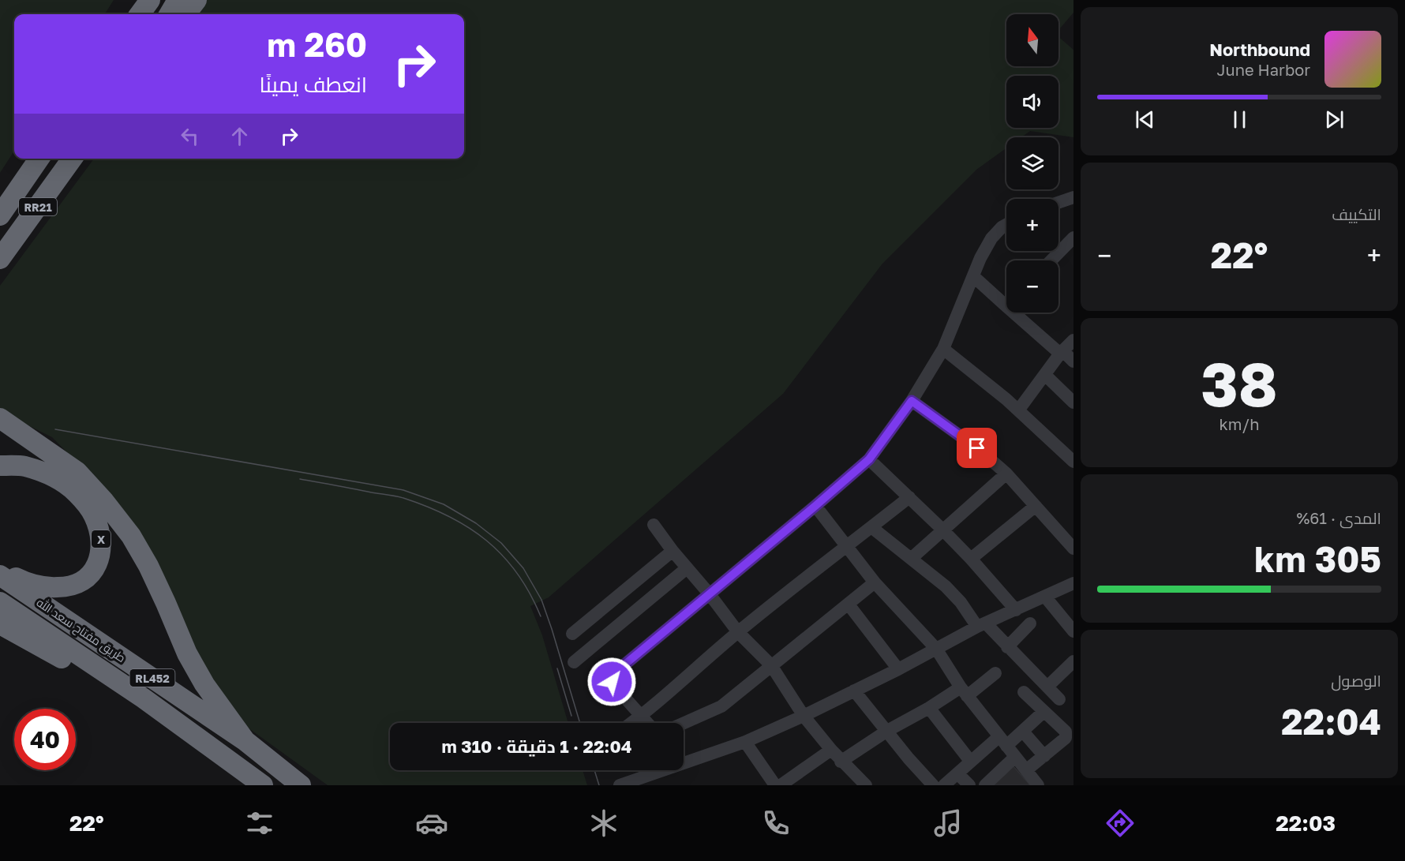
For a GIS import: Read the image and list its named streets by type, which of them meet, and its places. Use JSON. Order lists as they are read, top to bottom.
{
  "streets": {
    "highway": [
      "RR21",
      "X",
      "طريق مفتاح سعد الله",
      "RL452"
    ]
  },
  "north": "top",
  "page": {
    "map_buttons": ["+", "−"],
    "turn": ["260 m", "انعطف يمينًا"],
    "song": ["Northbound", "June Harbor"],
    "tile": [
      "التكييف",
      ["38", "km/h"],
      ["المدى · 61%", "305 km"],
      ["الوصول", "22:04"]
    ],
    "heat": ["−", "22°", "+"],
    "limit": "40",
    "trip": "22:04 · 1 دقيقة · 310 m",
    "tabs": ["22:03", "22°"]
  }
}
